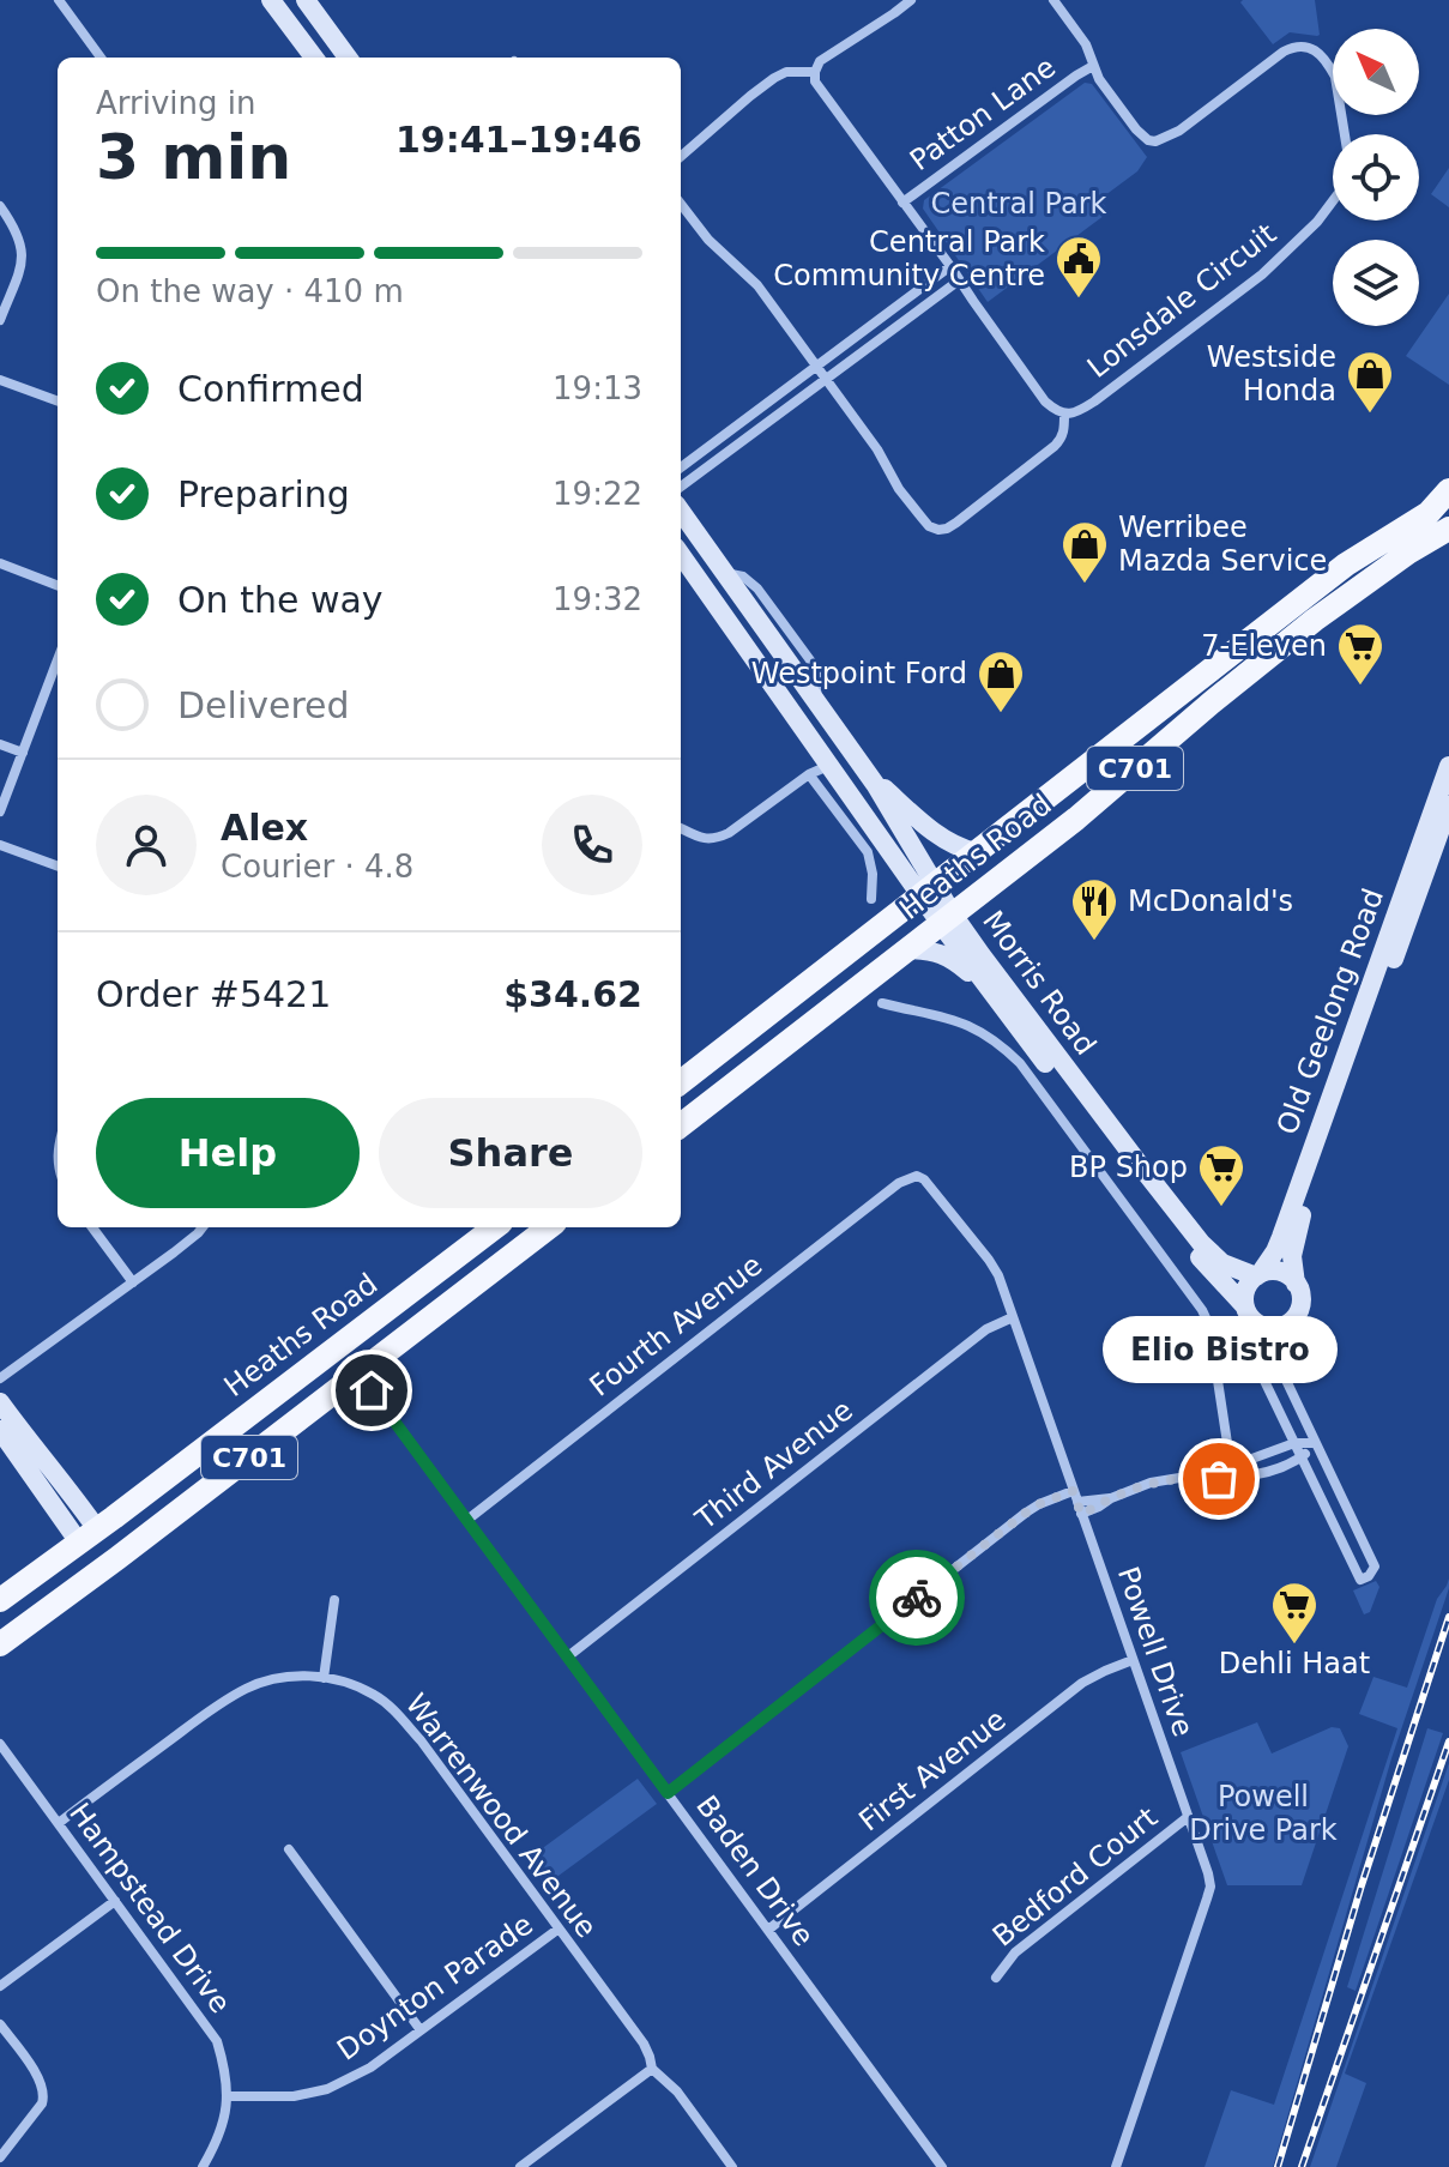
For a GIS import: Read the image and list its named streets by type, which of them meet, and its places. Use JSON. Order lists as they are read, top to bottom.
{
  "streets": {
    "main road": ["C701", "Heaths Road"],
    "street": [
      "Patton Lane",
      "Lonsdale Circuit",
      "Morris Road",
      "Old Geelong Road",
      "Fourth Avenue",
      "Third Avenue",
      "Powell Drive",
      "First Avenue",
      "Warrenwood Avenue",
      "Baden Drive",
      "Bedford Court",
      "Hampstead Drive",
      "Doynton Parade"
    ]
  },
  "crossings": [
    ["Patton Lane", "Lonsdale Circuit"],
    ["C701", "Baden Drive"],
    ["Heaths Road", "Morris Road"],
    ["Morris Road", "Old Geelong Road"],
    ["Fourth Avenue", "Powell Drive"],
    ["Fourth Avenue", "Baden Drive"],
    ["Third Avenue", "Powell Drive"],
    ["Third Avenue", "Baden Drive"],
    ["Powell Drive", "First Avenue"],
    ["Powell Drive", "Bedford Court"],
    ["First Avenue", "Baden Drive"],
    ["Warrenwood Avenue", "Hampstead Drive"],
    ["Warrenwood Avenue", "Doynton Parade"],
    ["Hampstead Drive", "Doynton Parade"]
  ],
  "parks": ["Central Park", "Powell Drive Park"],
  "places": {
    "public building": ["Central Park Community Centre"],
    "shop": ["Westside Honda", "Werribee Mazda Service", "Westpoint Ford"],
    "supermarket": ["7-Eleven", "BP Shop", "Dehli Haat"],
    "restaurant": ["McDonald's"],
    "other": ["Elio Bistro"]
  },
  "north": "top left",
  "page": {
    "heading": ["3 min", "Arriving in", "19:41–19:46"],
    "panel": [
      "Alex",
      "Courier · 4.8",
      "Order #5421",
      "$34.62"
    ],
    "bar": "On the way · 410 m",
    "list": [
      ["Confirmed", "19:13"],
      ["Preparing", "19:22"],
      ["On the way", "19:32"],
      "Delivered"
    ],
    "buttons": ["Help", "Share"],
    "bubble": "Elio Bistro"
  }
}
